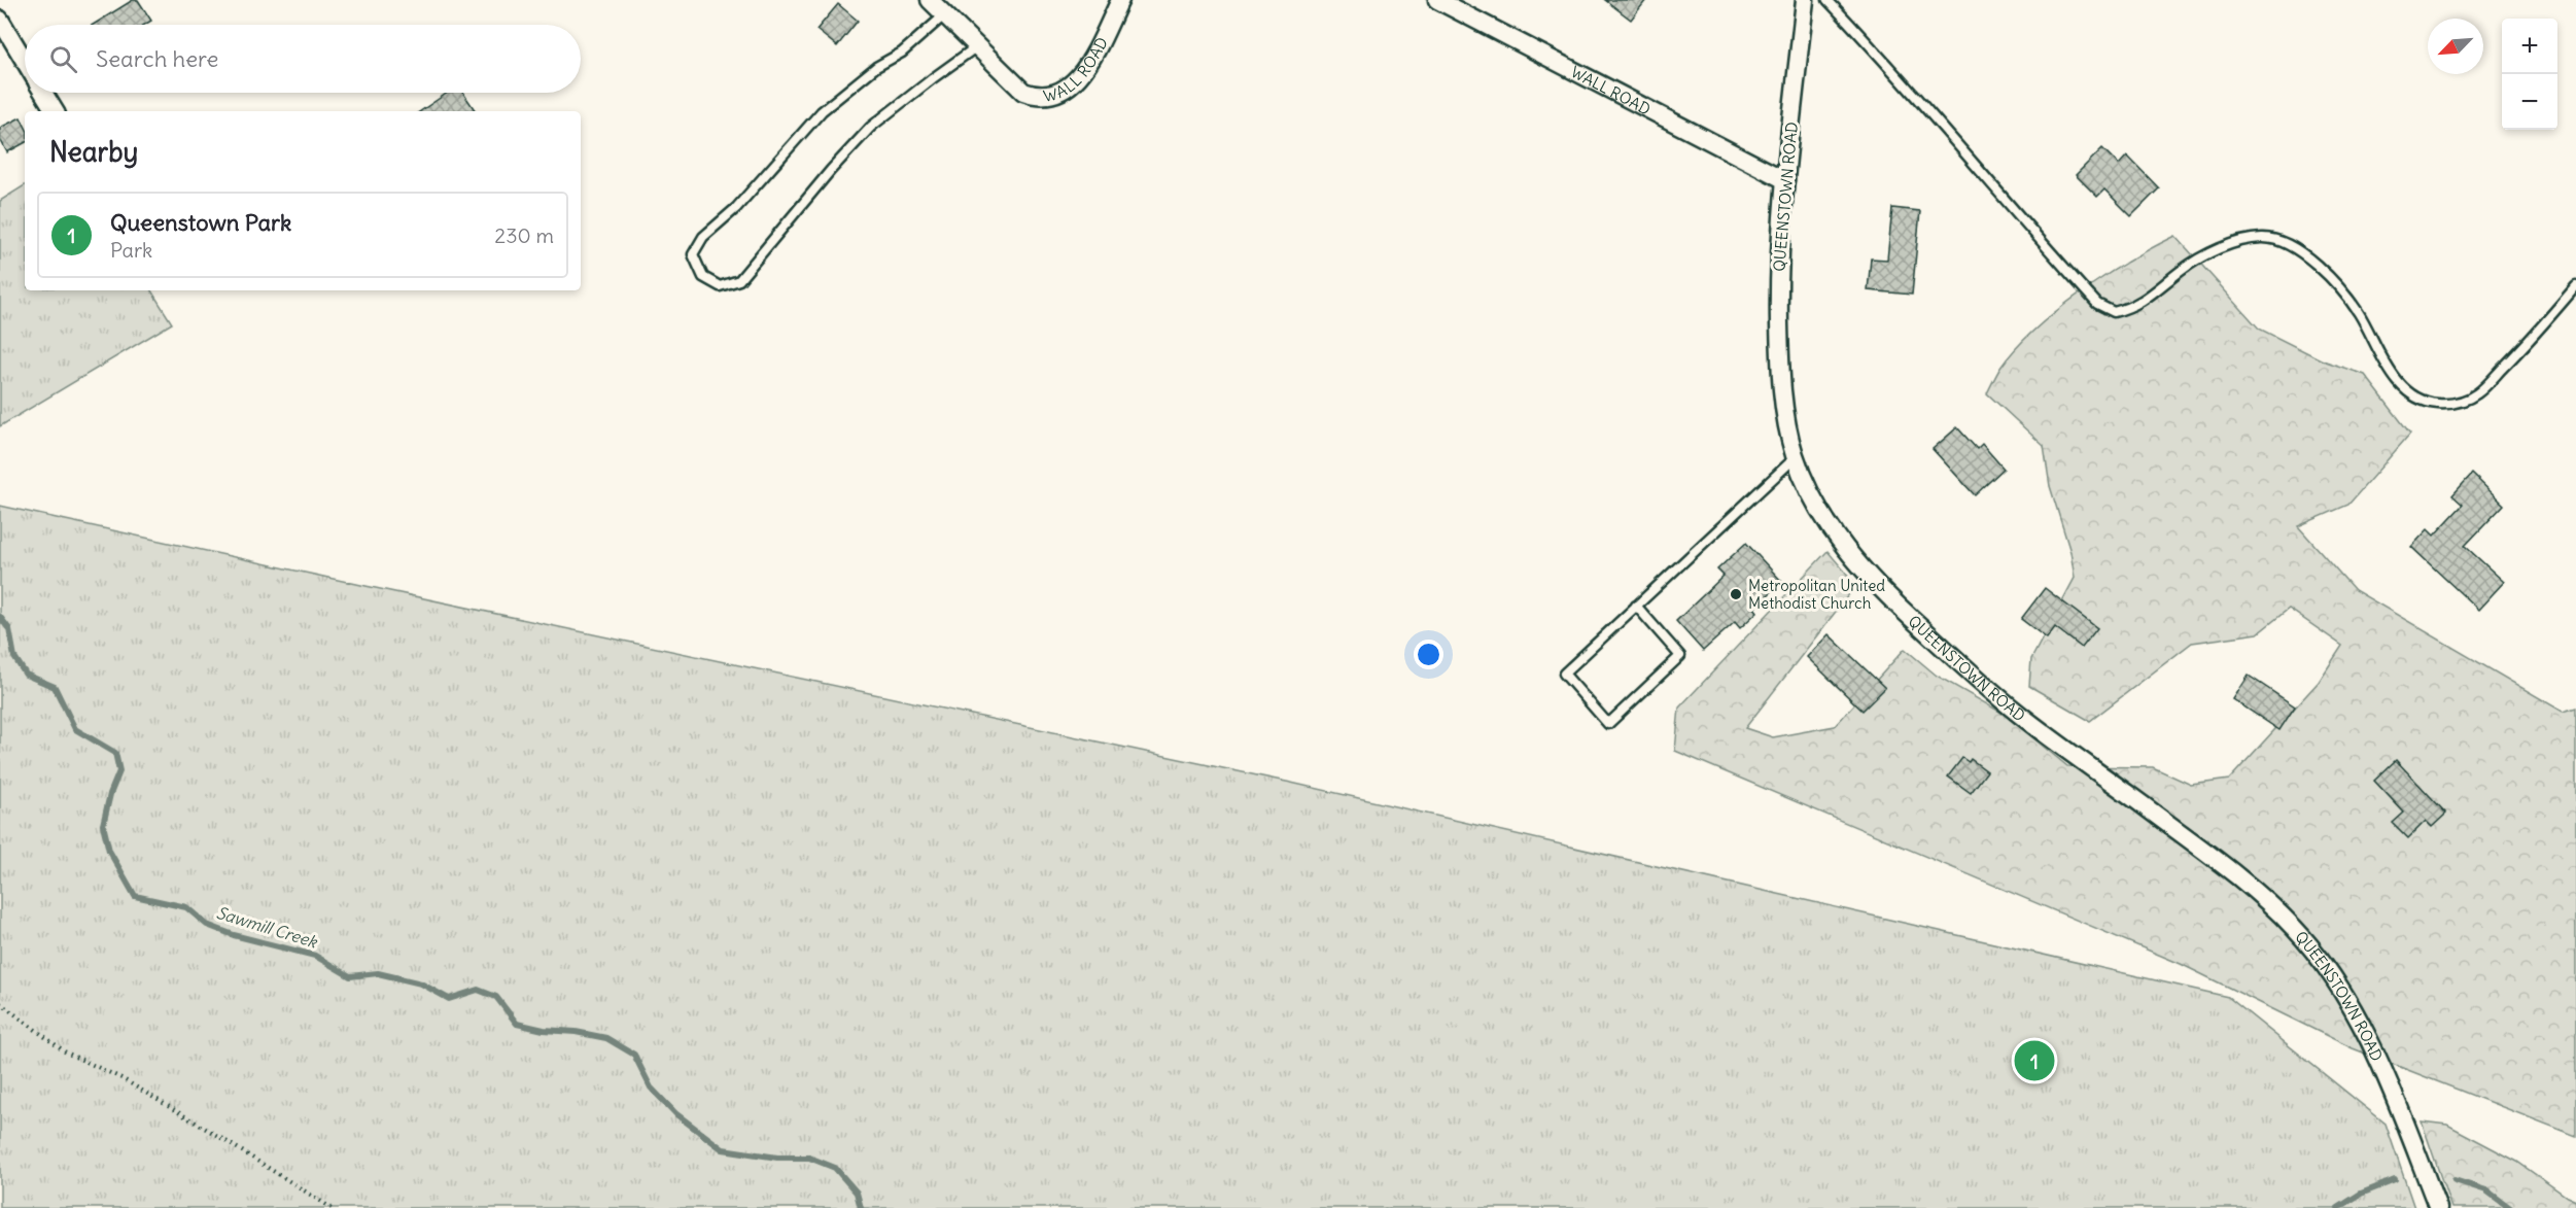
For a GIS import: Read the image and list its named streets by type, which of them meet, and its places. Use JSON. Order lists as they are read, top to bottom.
{
  "streets": {
    "street": ["WALL ROAD", "QUEENSTOWN ROAD"]
  },
  "crossings": [
    ["WALL ROAD", "QUEENSTOWN ROAD"]
  ],
  "water": ["Sawmill Creek"],
  "places": ["Metropolitan United Methodist Church"],
  "north": "bottom left",
  "page": {
    "map_buttons": ["+", "−"],
    "search": "Search here",
    "heading": "Nearby",
    "list": [
      {
        "mark": "1",
        "name": "Queenstown Park",
        "note": "Park",
        "value": "230 m"
      }
    ],
    "pins": "1"
  }
}
